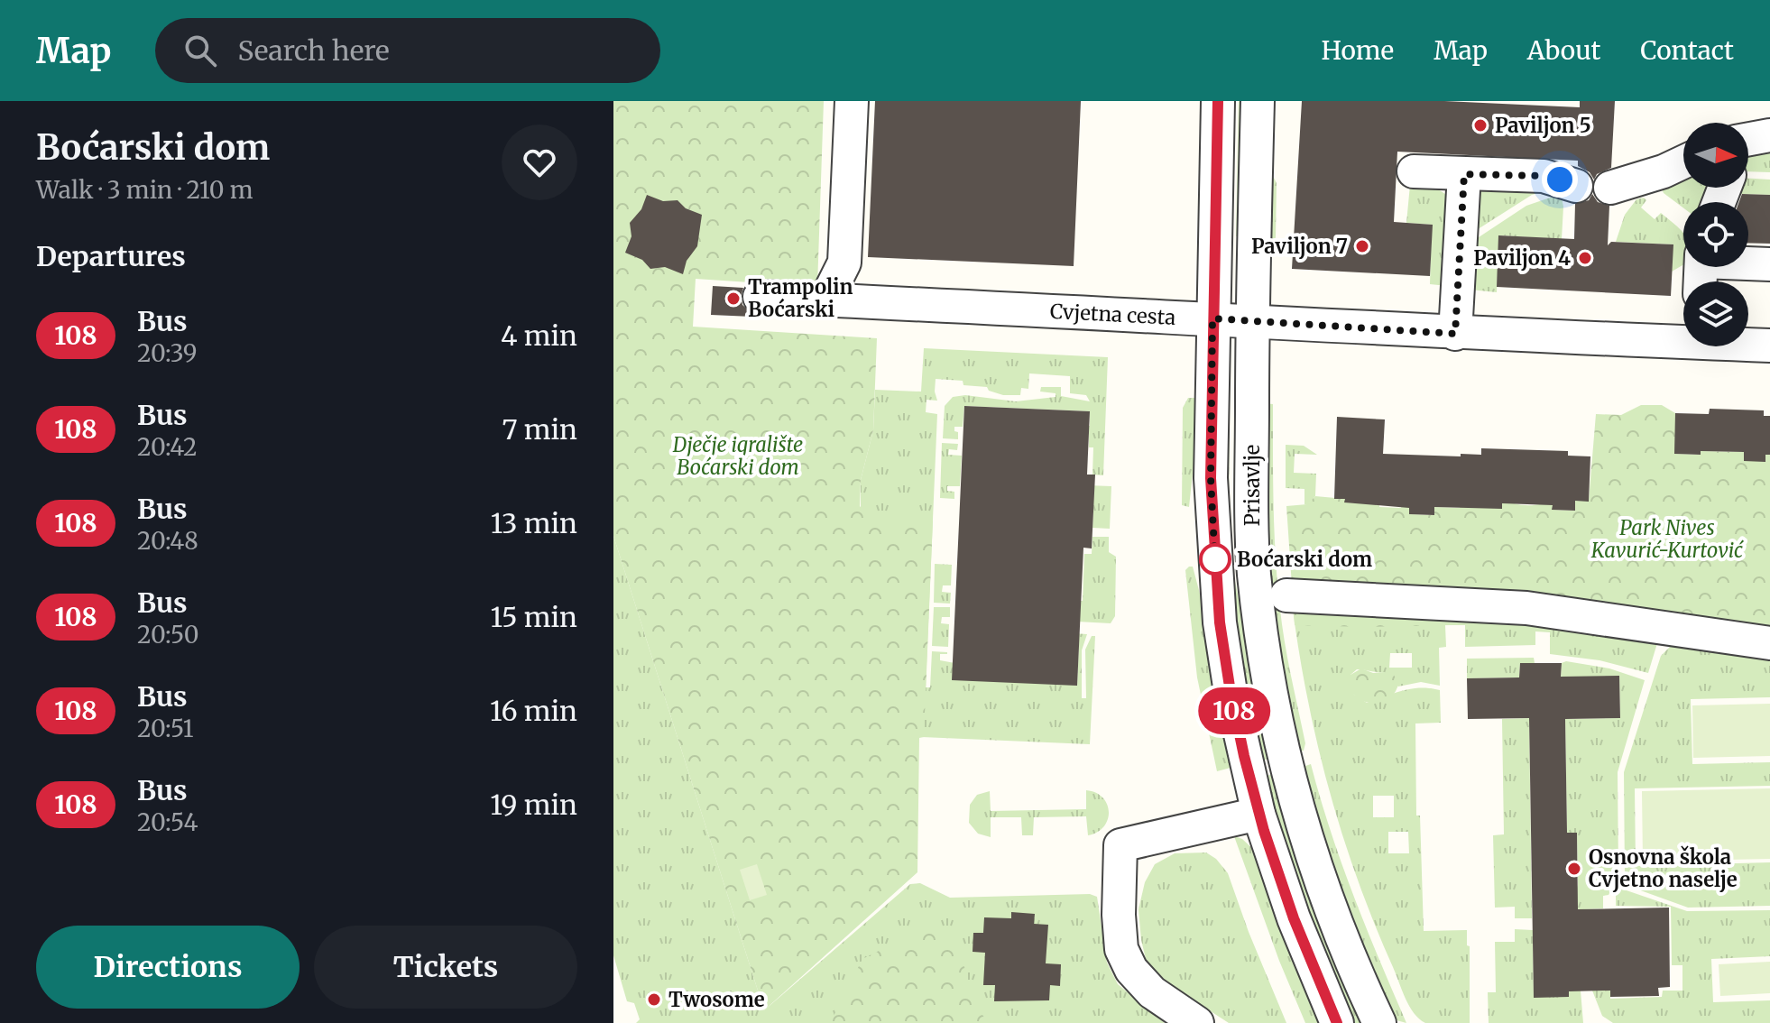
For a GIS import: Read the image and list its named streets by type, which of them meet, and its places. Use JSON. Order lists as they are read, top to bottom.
{
  "streets": {
    "street": ["Cvjetna cesta", "Prisavlje"]
  },
  "crossings": [
    ["Cvjetna cesta", "Prisavlje"]
  ],
  "parks": ["Dječje igralište Boćarski dom", "Park Nives Kavurić-Kurtović"],
  "places": [
    "Paviljon 5",
    "Paviljon 7",
    "Paviljon 4",
    "Trampolin Boćarski",
    "Boćarski dom",
    "Osnovna škola Cvjetno naselje",
    "Twosome"
  ],
  "lines": ["bus line 108"],
  "north": "right",
  "page": {
    "header": "Map",
    "search": "Search here",
    "nav": [
      "Home",
      "Map",
      "About",
      "Contact"
    ],
    "heading": [
      ["Boćarski dom", "Walk · 3 min · 210 m"],
      "Departures"
    ],
    "on_map": "108",
    "list": [
      {
        "mark": "108",
        "name": "Bus",
        "note": "20:39",
        "value": "4 min"
      },
      {
        "mark": "108",
        "name": "Bus",
        "note": "20:42",
        "value": "7 min"
      },
      {
        "mark": "108",
        "name": "Bus",
        "note": "20:48",
        "value": "13 min"
      },
      {
        "mark": "108",
        "name": "Bus",
        "note": "20:50",
        "value": "15 min"
      },
      {
        "mark": "108",
        "name": "Bus",
        "note": "20:51",
        "value": "16 min"
      },
      {
        "mark": "108",
        "name": "Bus",
        "note": "20:54",
        "value": "19 min"
      }
    ],
    "buttons": ["Directions", "Tickets"]
  }
}
